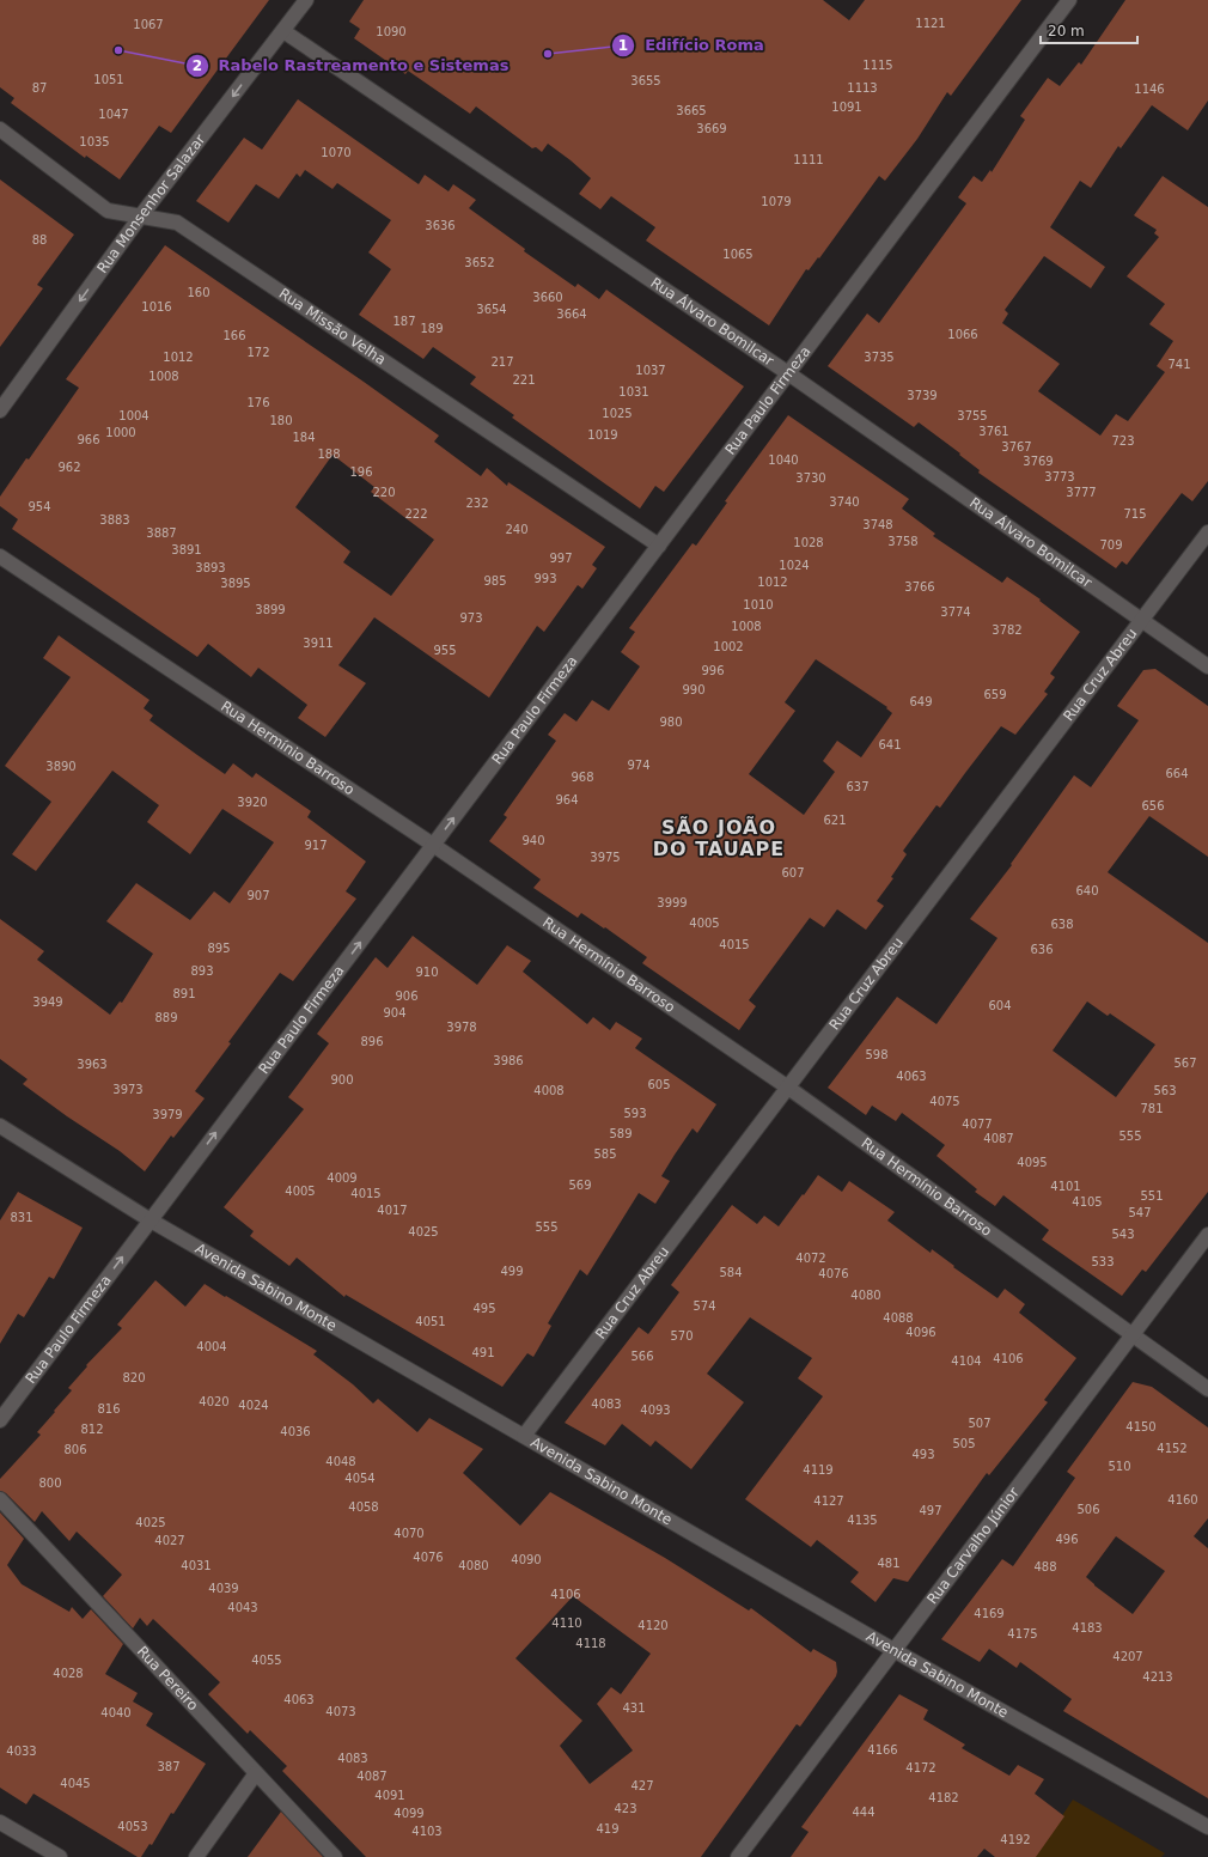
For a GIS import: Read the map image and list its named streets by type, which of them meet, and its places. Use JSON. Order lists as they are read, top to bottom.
{
  "streets": {
    "street": [
      "Rua Monsenhor Salazar",
      "Rua Álvaro Bomilcar",
      "Rua Missão Velha",
      "Rua Paulo Firmeza",
      "Rua Cruz Abreu",
      "Rua Hermínio Barroso",
      "Avenida Sabino Monte",
      "Rua Carvalho Júnior",
      "Rua Pereiro"
    ]
  },
  "crossings": [
    ["Rua Monsenhor Salazar", "Rua Álvaro Bomilcar"],
    ["Rua Monsenhor Salazar", "Rua Missão Velha"],
    ["Rua Álvaro Bomilcar", "Rua Paulo Firmeza"],
    ["Rua Álvaro Bomilcar", "Rua Cruz Abreu"],
    ["Rua Missão Velha", "Rua Paulo Firmeza"],
    ["Rua Paulo Firmeza", "Rua Hermínio Barroso"],
    ["Rua Paulo Firmeza", "Avenida Sabino Monte"],
    ["Rua Cruz Abreu", "Rua Hermínio Barroso"],
    ["Rua Cruz Abreu", "Avenida Sabino Monte"],
    ["Rua Hermínio Barroso", "Rua Carvalho Júnior"],
    ["Avenida Sabino Monte", "Rua Carvalho Júnior"]
  ],
  "one_way": ["Rua Monsenhor Salazar", "Rua Paulo Firmeza"],
  "districts": ["SÃO JOÃO DO TAUAPE"],
  "places": ["Rabelo Rastreamento e Sistemas", "Edifício Roma"],
  "house_numbers": [
    "1121",
    "1067",
    "1090",
    "1115",
    "1051",
    "3655",
    "87",
    "1113",
    "1146",
    "1091",
    "3665",
    "1047",
    "3669",
    "1035",
    "1070",
    "1111",
    "1079",
    "3636",
    "88",
    "1065",
    "3652",
    "160",
    "3660",
    "1016",
    "3654",
    "3664",
    "187",
    "189",
    "1066",
    "166",
    "172",
    "1012",
    "3735",
    "217",
    "741",
    "1037",
    "1008",
    "221",
    "1031",
    "3739",
    "176",
    "1025",
    "1004",
    "3755",
    "180",
    "3761",
    "1000",
    "1019",
    "184",
    "966",
    "723",
    "3767",
    "188",
    "1040",
    "3769",
    "962",
    "196",
    "3773",
    "3730",
    "220",
    "3777",
    "3740",
    "232",
    "954",
    "222",
    "715",
    "3883",
    "3748",
    "240",
    "3887",
    "3758",
    "1028",
    "709",
    "3891",
    "997",
    "1024",
    "3893",
    "993",
    "985",
    "1012",
    "3895",
    "3766",
    "1010",
    "3899",
    "3774",
    "973",
    "1008",
    "3782",
    "3911",
    "1002",
    "955",
    "996",
    "990",
    "659",
    "649",
    "980",
    "641",
    "974",
    "3890",
    "664",
    "968",
    "637",
    "964",
    "3920",
    "656",
    "621",
    "940",
    "917",
    "3975",
    "607",
    "640",
    "907",
    "3999",
    "4005",
    "638",
    "4015",
    "895",
    "636",
    "893",
    "910",
    "891",
    "906",
    "3949",
    "604",
    "904",
    "889",
    "3978",
    "896",
    "598",
    "3986",
    "567",
    "3963",
    "4063",
    "900",
    "605",
    "3973",
    "4008",
    "563",
    "4075",
    "781",
    "593",
    "3979",
    "4077",
    "589",
    "555",
    "4087",
    "585",
    "4095",
    "4009",
    "569",
    "4101",
    "4005",
    "4015",
    "551",
    "4105",
    "4017",
    "547",
    "831",
    "555",
    "4025",
    "543",
    "4072",
    "533",
    "499",
    "584",
    "4076",
    "4080",
    "574",
    "495",
    "4088",
    "4051",
    "4096",
    "570",
    "4004",
    "491",
    "566",
    "4106",
    "4104",
    "820",
    "4020",
    "4083",
    "4024",
    "816",
    "4093",
    "507",
    "4150",
    "812",
    "4036",
    "505",
    "4152",
    "806",
    "493",
    "4048",
    "510",
    "4119",
    "4054",
    "800",
    "4160",
    "4127",
    "4058",
    "506",
    "497",
    "4135",
    "4025",
    "4070",
    "496",
    "4027",
    "4076",
    "4090",
    "481",
    "4031",
    "4080",
    "488",
    "4039",
    "4106",
    "4043",
    "4169",
    "4110",
    "4120",
    "4183",
    "4175",
    "4118",
    "4207",
    "4055",
    "4028",
    "4213",
    "4063",
    "431",
    "4073",
    "4040",
    "4166",
    "4033",
    "4083",
    "387",
    "4172",
    "4087",
    "4045",
    "427",
    "4091",
    "4182",
    "423",
    "444",
    "4099",
    "4053",
    "419",
    "4103",
    "4192"
  ],
  "scale_bar": "20 m"
}
